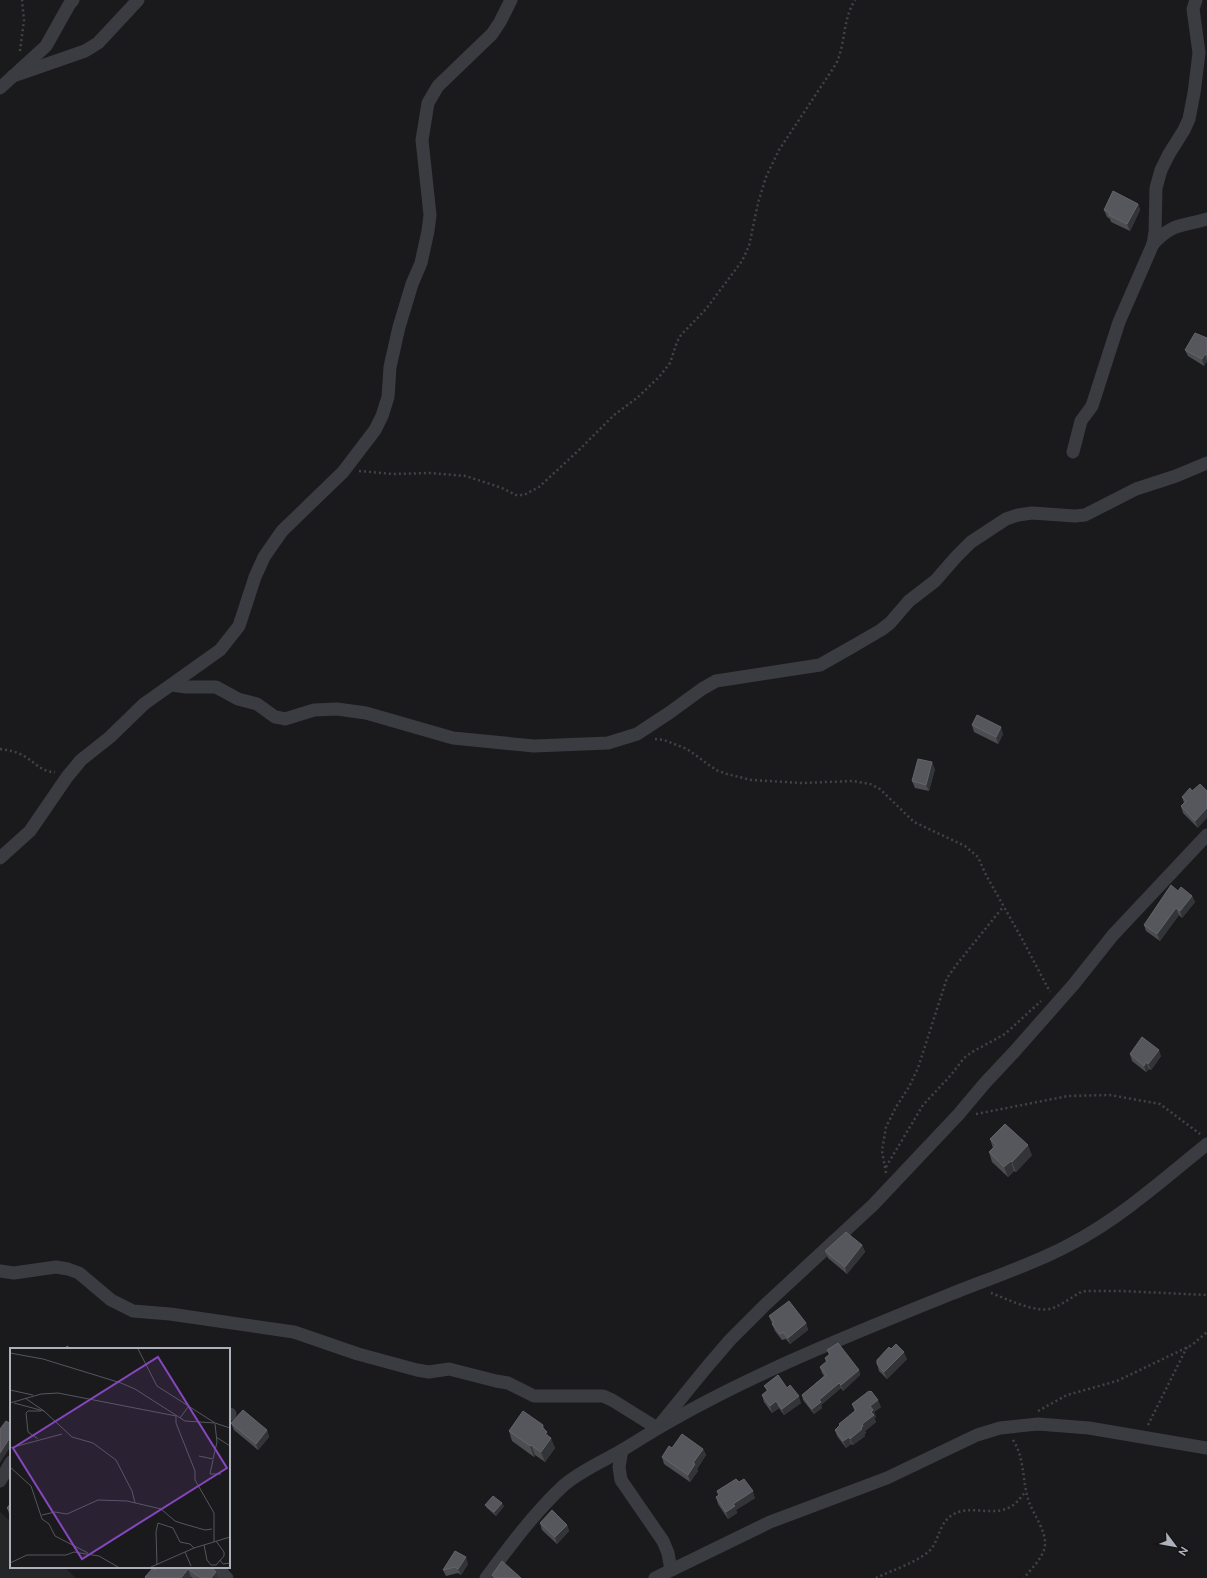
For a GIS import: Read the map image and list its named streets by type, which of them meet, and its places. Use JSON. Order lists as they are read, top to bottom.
{
  "north": "bottom right"
}
